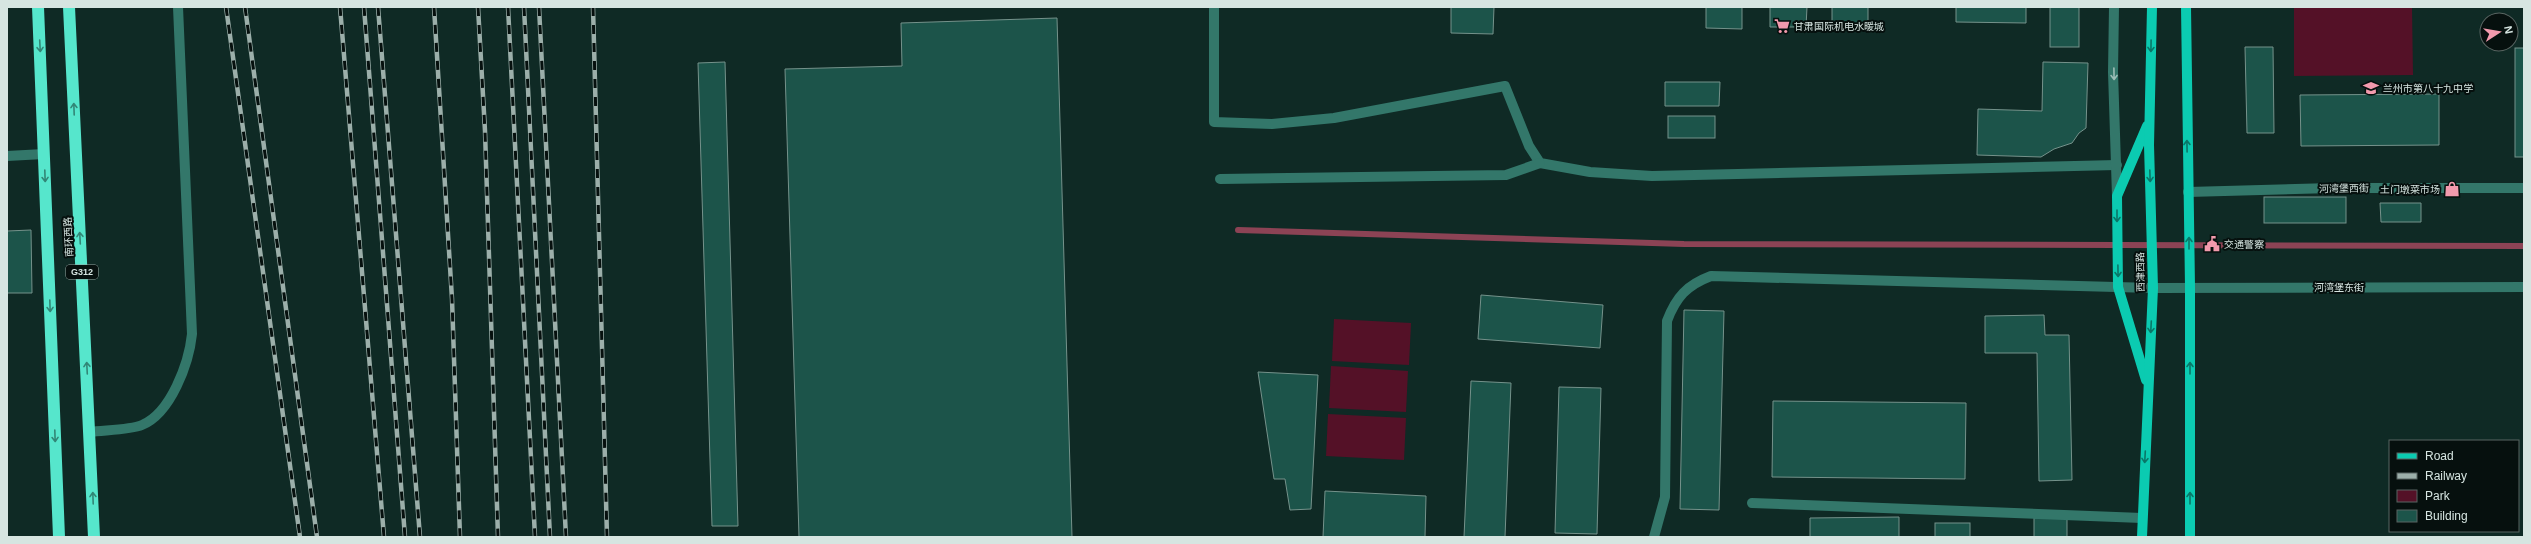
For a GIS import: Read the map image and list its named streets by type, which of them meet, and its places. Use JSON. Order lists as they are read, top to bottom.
{
  "streets": {
    "highway": ["南环西路", "G312"],
    "main road": ["西津西路"],
    "street": ["河湾堡西街", "河湾堡东街"]
  },
  "crossings": [
    ["西津西路", "河湾堡东街"]
  ],
  "places": {
    "supermarket": ["甘肃国际机电水暖城"],
    "school or university": ["兰州市第八十九中学"],
    "shop": ["土门墩菜市场"],
    "public building": ["交通警察"]
  },
  "legend": [
    "Road",
    "Railway",
    "Park",
    "Building"
  ],
  "north": "right"
}
